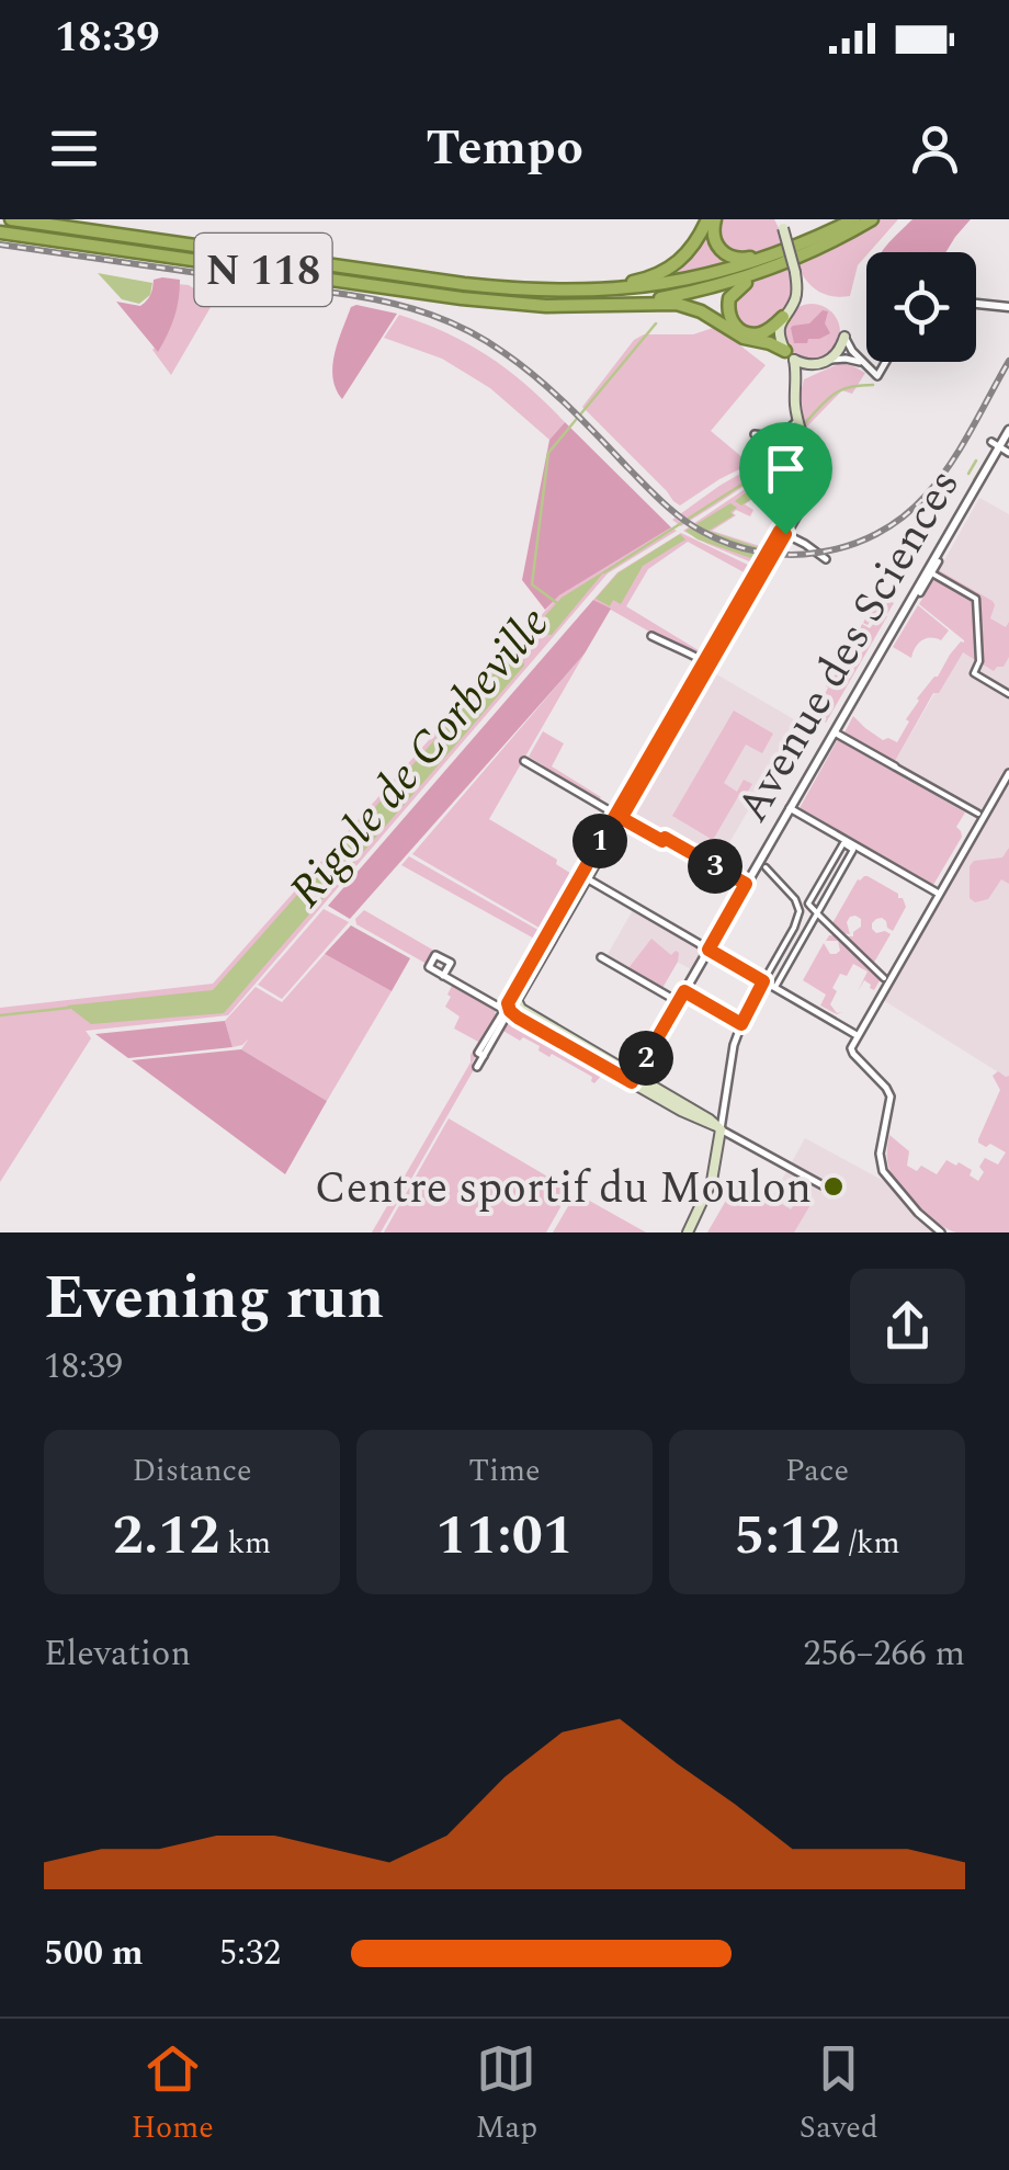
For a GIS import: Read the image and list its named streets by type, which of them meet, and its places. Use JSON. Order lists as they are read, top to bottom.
{
  "streets": {
    "highway": ["N 118"],
    "street": ["Avenue des Sciences"]
  },
  "water": ["Rigole de Corbeville"],
  "places": ["Centre sportif du Moulon"],
  "page": {
    "status": "18:39",
    "header": "Tempo",
    "pins": ["1", "3", "2"],
    "heading": ["Evening run", "18:39"],
    "stats": [
      ["Distance", "2.12 km"],
      ["Time", "11:01"],
      ["Pace", "5:12 /km"]
    ],
    "chart": ["Elevation", "256–266 m"],
    "list": [
      {
        "name": "500 m",
        "note": "5:32"
      }
    ],
    "tabs": ["Home", "Map", "Saved"]
  }
}
